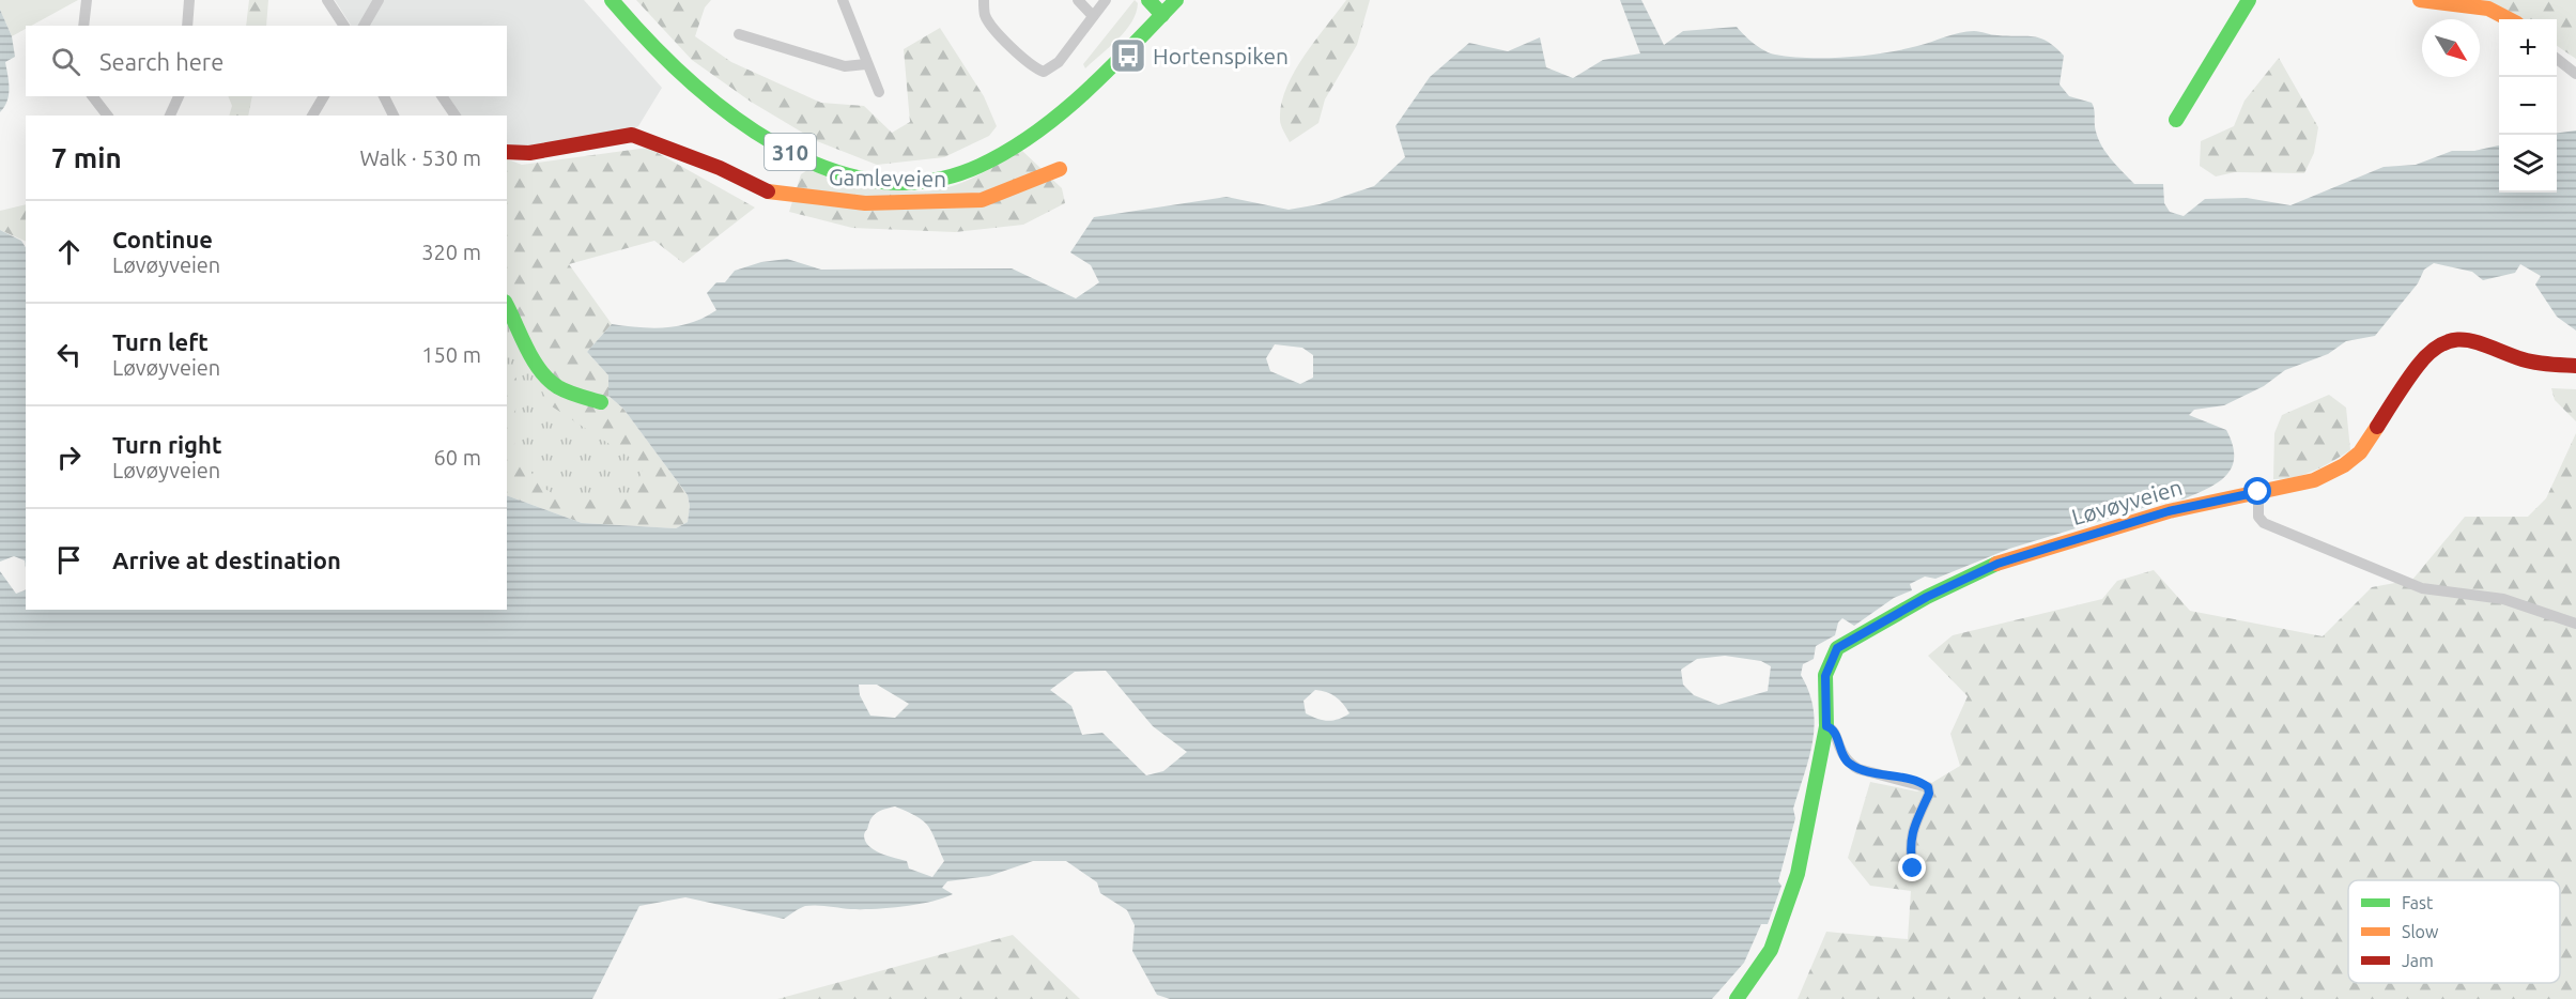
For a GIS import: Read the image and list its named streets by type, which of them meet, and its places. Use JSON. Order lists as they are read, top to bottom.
{
  "streets": {
    "street": ["310", "Gamleveien", "Løvøyveien"]
  },
  "places": {
    "bus stop": ["Hortenspiken"]
  },
  "legend": ["Fast", "Slow", "Jam"],
  "north": "bottom right",
  "page": {
    "map_buttons": ["+", "−"],
    "search": "Search here",
    "heading": ["7 min", "Walk · 530 m"],
    "list": [
      ["Continue", "Løvøyveien", "320 m"],
      ["Turn left", "Løvøyveien", "150 m"],
      ["Turn right", "Løvøyveien", "60 m"],
      "Arrive at destination"
    ]
  }
}
